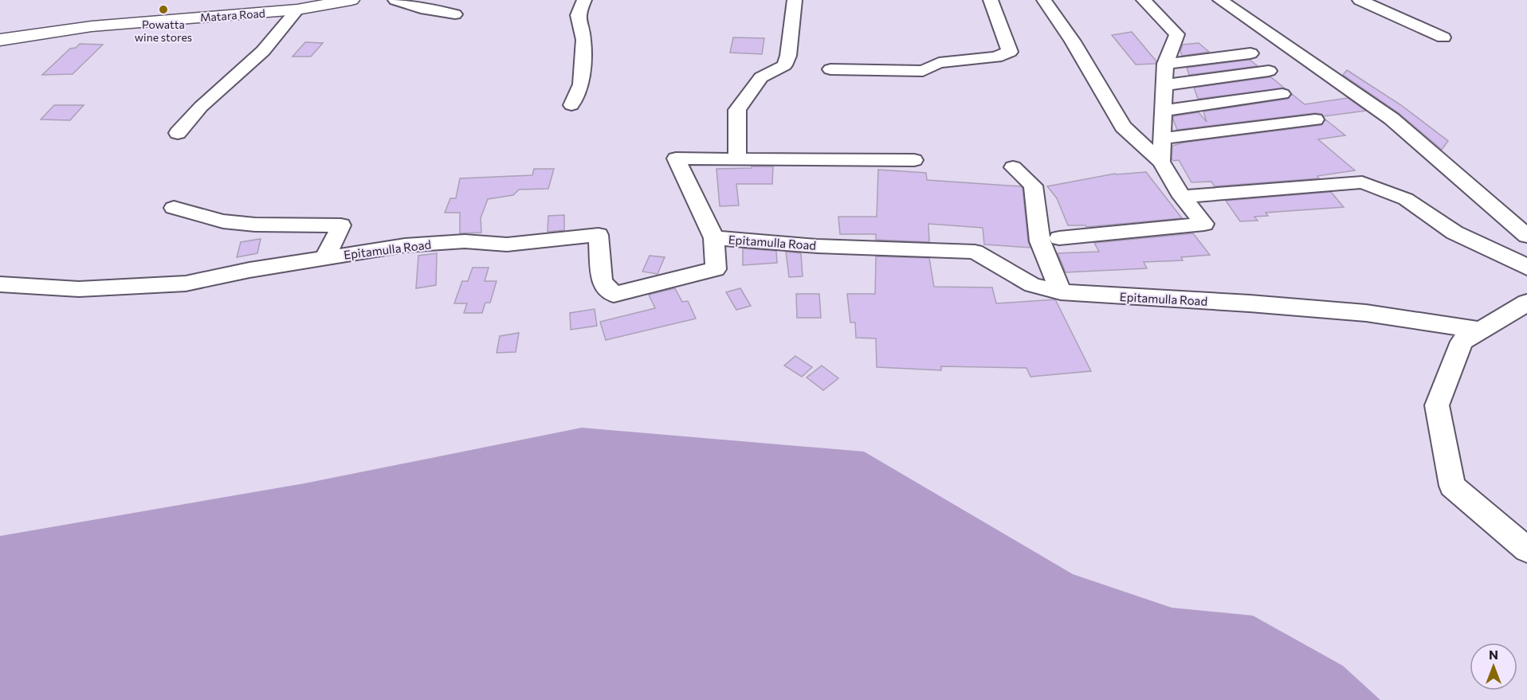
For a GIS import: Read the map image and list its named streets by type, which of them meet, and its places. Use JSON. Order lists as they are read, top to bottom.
{
  "streets": {
    "highway": ["Matara Road"],
    "street": ["Epitamulla Road"]
  },
  "places": ["Powatta wine stores"],
  "north": "top"
}
